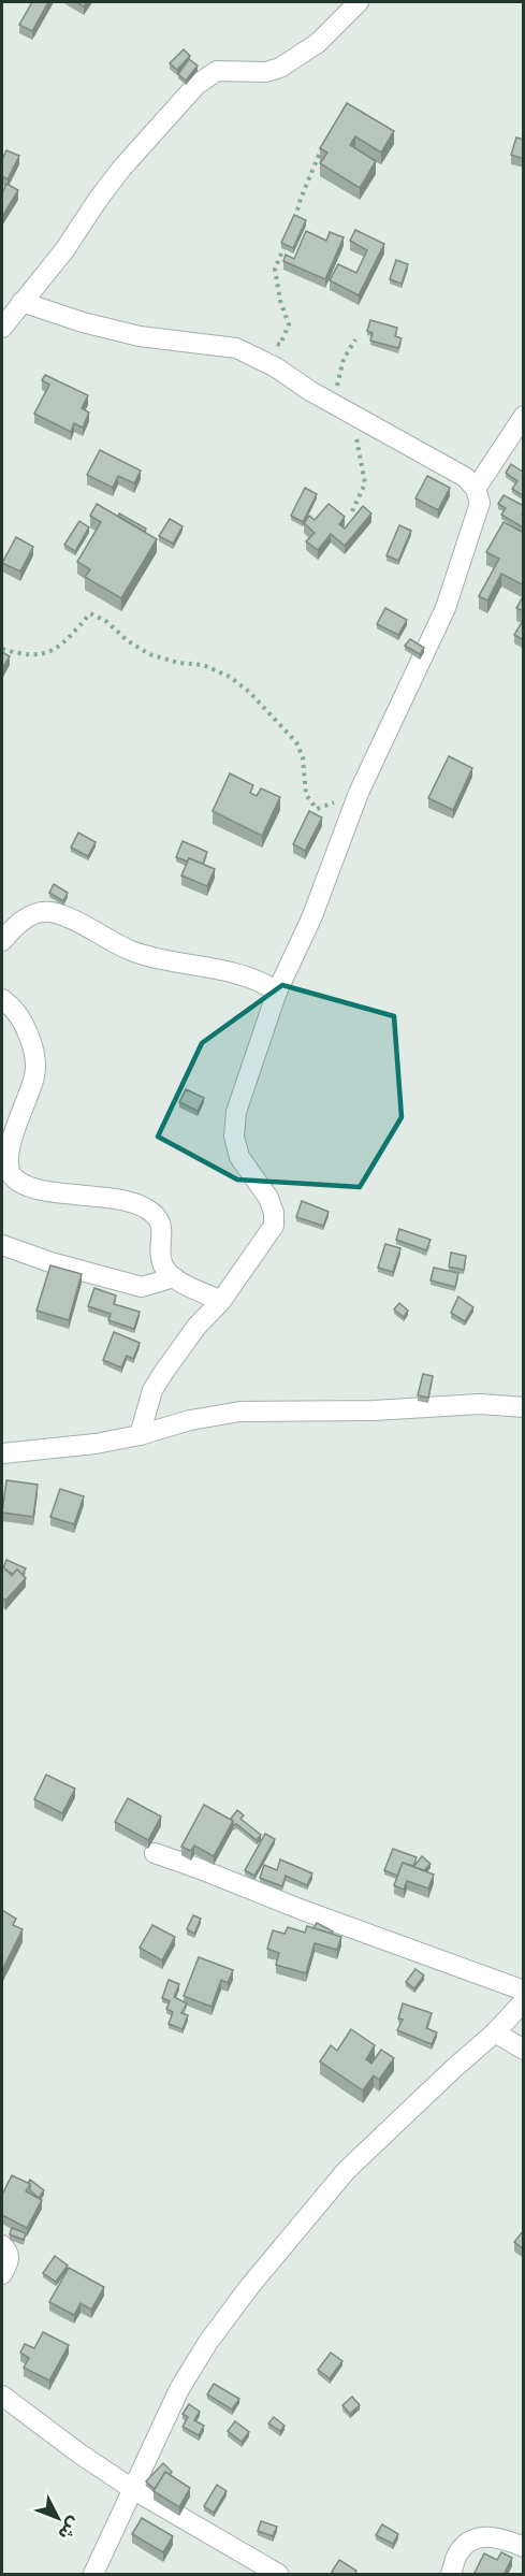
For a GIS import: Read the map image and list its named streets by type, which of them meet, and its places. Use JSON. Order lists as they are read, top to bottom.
{
  "north": "bottom right"
}
